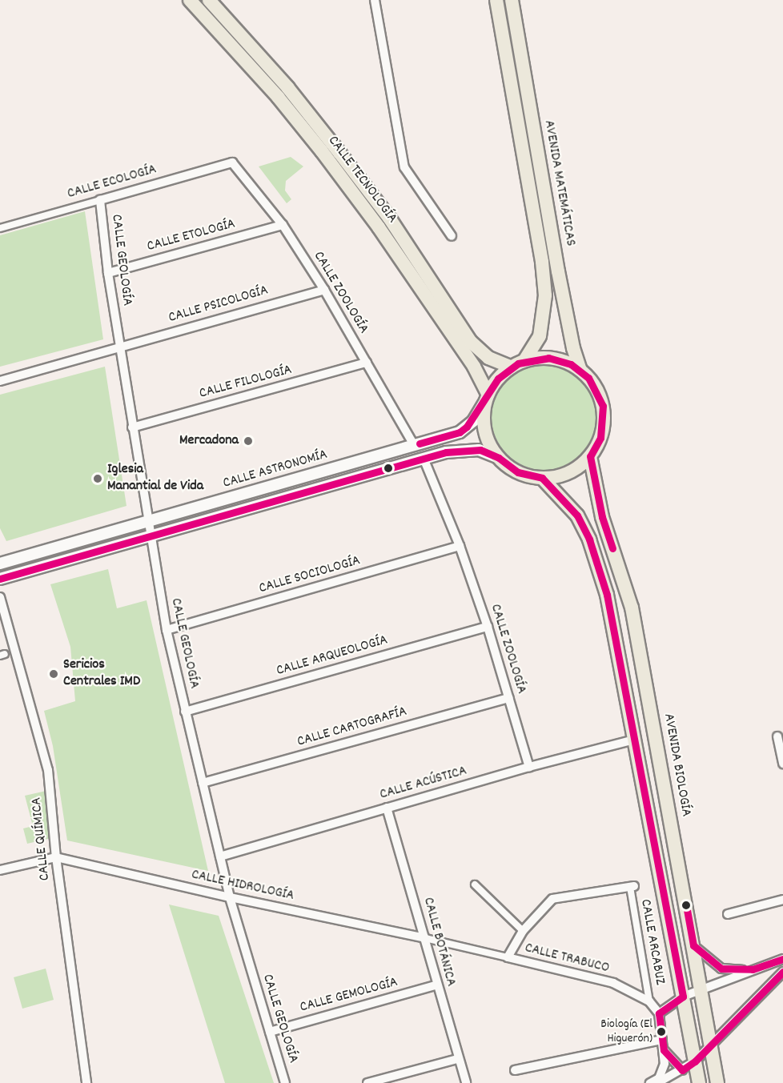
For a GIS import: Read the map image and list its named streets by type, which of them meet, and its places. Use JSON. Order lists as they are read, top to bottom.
{
  "streets": {
    "main road": ["CALLE TECNOLOGÍA", "AVENIDA MATEMÁTICAS", "AVENIDA BIOLOGÍA"],
    "street": [
      "CALLE ECOLOGÍA",
      "CALLE ETOLOGÍA",
      "CALLE GEOLOGÍA",
      "CALLE ZOOLOGÍA",
      "CALLE PSICOLOGÍA",
      "CALLE FILOLOGÍA",
      "CALLE ASTRONOMÍA",
      "CALLE SOCIOLOGÍA",
      "CALLE ARQUEOLOGÍA",
      "CALLE CARTOGRAFÍA",
      "CALLE ACÚSTICA",
      "CALLE QUÍMICA",
      "CALLE HIDROLOGÍA",
      "CALLE BOTÁNICA",
      "CALLE ARCABUZ",
      "CALLE TRABUCO",
      "CALLE GEMOLOGÍA"
    ]
  },
  "crossings": [
    ["CALLE TECNOLOGÍA", "AVENIDA MATEMÁTICAS"],
    ["CALLE TECNOLOGÍA", "CALLE ASTRONOMÍA"],
    ["CALLE TECNOLOGÍA", "AVENIDA BIOLOGÍA"],
    ["CALLE ECOLOGÍA", "CALLE GEOLOGÍA"],
    ["CALLE ECOLOGÍA", "CALLE ZOOLOGÍA"],
    ["AVENIDA MATEMÁTICAS", "CALLE ASTRONOMÍA"],
    ["AVENIDA MATEMÁTICAS", "AVENIDA BIOLOGÍA"],
    ["CALLE ETOLOGÍA", "CALLE GEOLOGÍA"],
    ["CALLE ETOLOGÍA", "CALLE ZOOLOGÍA"],
    ["CALLE GEOLOGÍA", "CALLE PSICOLOGÍA"],
    ["CALLE GEOLOGÍA", "CALLE FILOLOGÍA"],
    ["CALLE GEOLOGÍA", "CALLE ASTRONOMÍA"],
    ["CALLE GEOLOGÍA", "CALLE SOCIOLOGÍA"],
    ["CALLE GEOLOGÍA", "CALLE ARQUEOLOGÍA"],
    ["CALLE GEOLOGÍA", "CALLE CARTOGRAFÍA"],
    ["CALLE GEOLOGÍA", "CALLE ACÚSTICA"],
    ["CALLE GEOLOGÍA", "CALLE HIDROLOGÍA"],
    ["CALLE GEOLOGÍA", "CALLE GEMOLOGÍA"],
    ["CALLE ZOOLOGÍA", "CALLE PSICOLOGÍA"],
    ["CALLE ZOOLOGÍA", "CALLE FILOLOGÍA"],
    ["CALLE ZOOLOGÍA", "CALLE ASTRONOMÍA"],
    ["CALLE ZOOLOGÍA", "CALLE SOCIOLOGÍA"],
    ["CALLE ZOOLOGÍA", "CALLE ARQUEOLOGÍA"],
    ["CALLE ZOOLOGÍA", "CALLE CARTOGRAFÍA"],
    ["CALLE ZOOLOGÍA", "CALLE ACÚSTICA"],
    ["CALLE ASTRONOMÍA", "AVENIDA BIOLOGÍA"],
    ["CALLE ACÚSTICA", "CALLE BOTÁNICA"],
    ["CALLE QUÍMICA", "CALLE HIDROLOGÍA"],
    ["CALLE HIDROLOGÍA", "CALLE BOTÁNICA"],
    ["CALLE HIDROLOGÍA", "CALLE TRABUCO"],
    ["CALLE BOTÁNICA", "CALLE TRABUCO"],
    ["CALLE BOTÁNICA", "CALLE GEMOLOGÍA"],
    ["CALLE ARCABUZ", "CALLE TRABUCO"]
  ],
  "places": [
    "Mercadona",
    "Iglesia Manantial de Vida",
    "Sericios Centrales IMD",
    "Biología (El Higuerón)"
  ]
}
